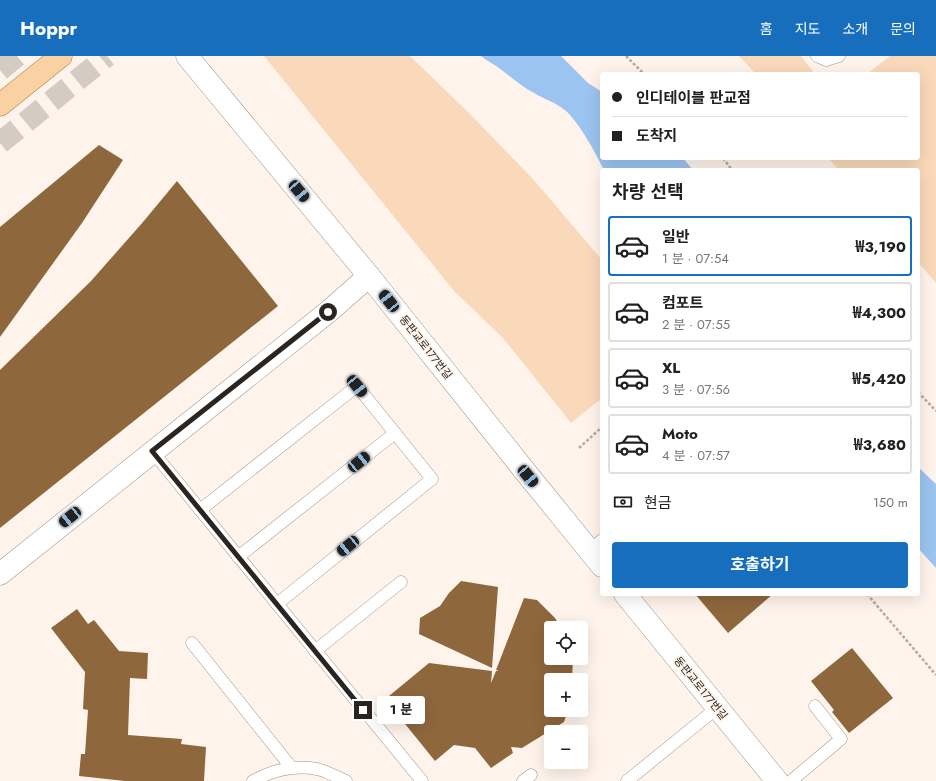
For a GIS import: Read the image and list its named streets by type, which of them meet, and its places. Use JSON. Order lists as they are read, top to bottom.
{
  "streets": {
    "street": ["동판교로177번길"]
  },
  "page": {
    "header": "Hoppr",
    "nav": [
      "홈",
      "지도",
      "소개",
      "문의"
    ],
    "banner": ["인디테이블 판교점", "도착지"],
    "heading": "차량 선택",
    "list": [
      {
        "name": "일반",
        "note": "1 분 · 07:54",
        "value": "₩3,190"
      },
      {
        "name": "컴포트",
        "note": "2 분 · 07:55",
        "value": "₩4,300"
      },
      {
        "name": "XL",
        "note": "3 분 · 07:56",
        "value": "₩5,420"
      },
      {
        "name": "Moto",
        "note": "4 분 · 07:57",
        "value": "₩3,680"
      }
    ],
    "pay": ["현금", "150 m"],
    "buttons": "호출하기",
    "map_buttons": ["+", "−"],
    "bubble": "1 분"
  }
}
